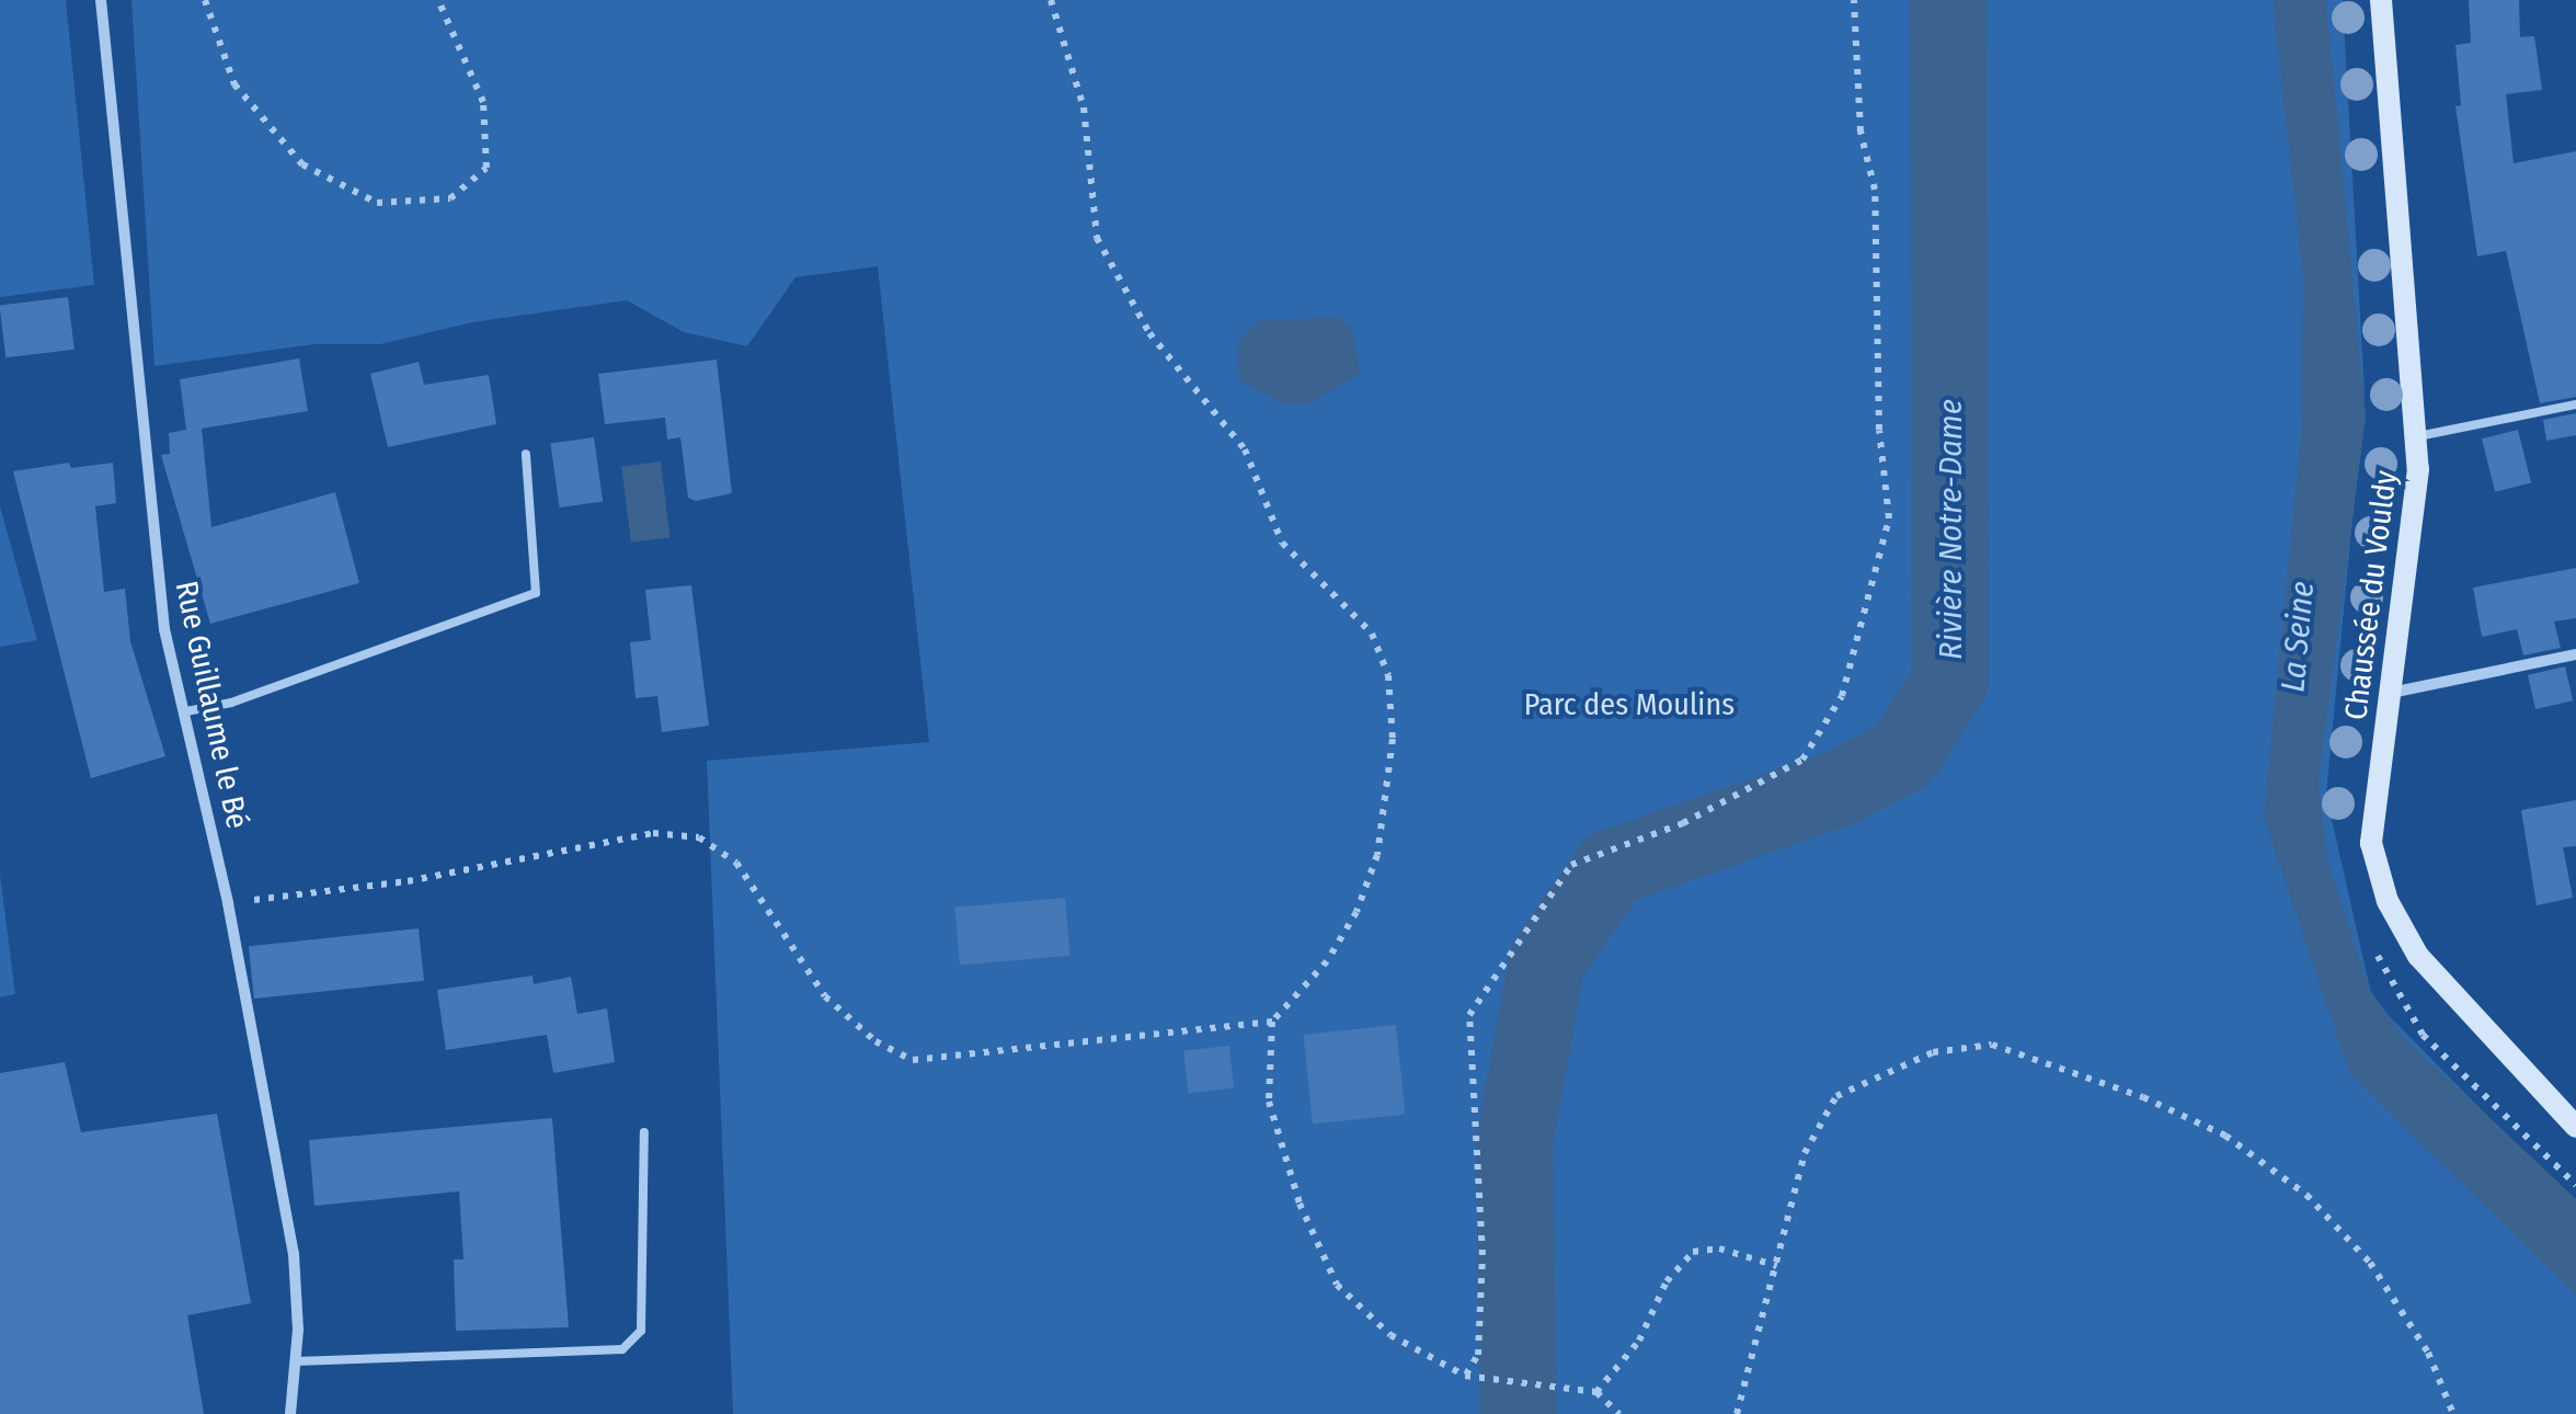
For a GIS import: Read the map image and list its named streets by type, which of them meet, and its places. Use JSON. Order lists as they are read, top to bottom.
{
  "streets": {
    "street": ["Chaussée du Vouldy", "Rue Guillaume le Bé"]
  },
  "water": ["Rivière Notre-Dame", "La Seine"],
  "parks": ["Parc des Moulins"]
}
